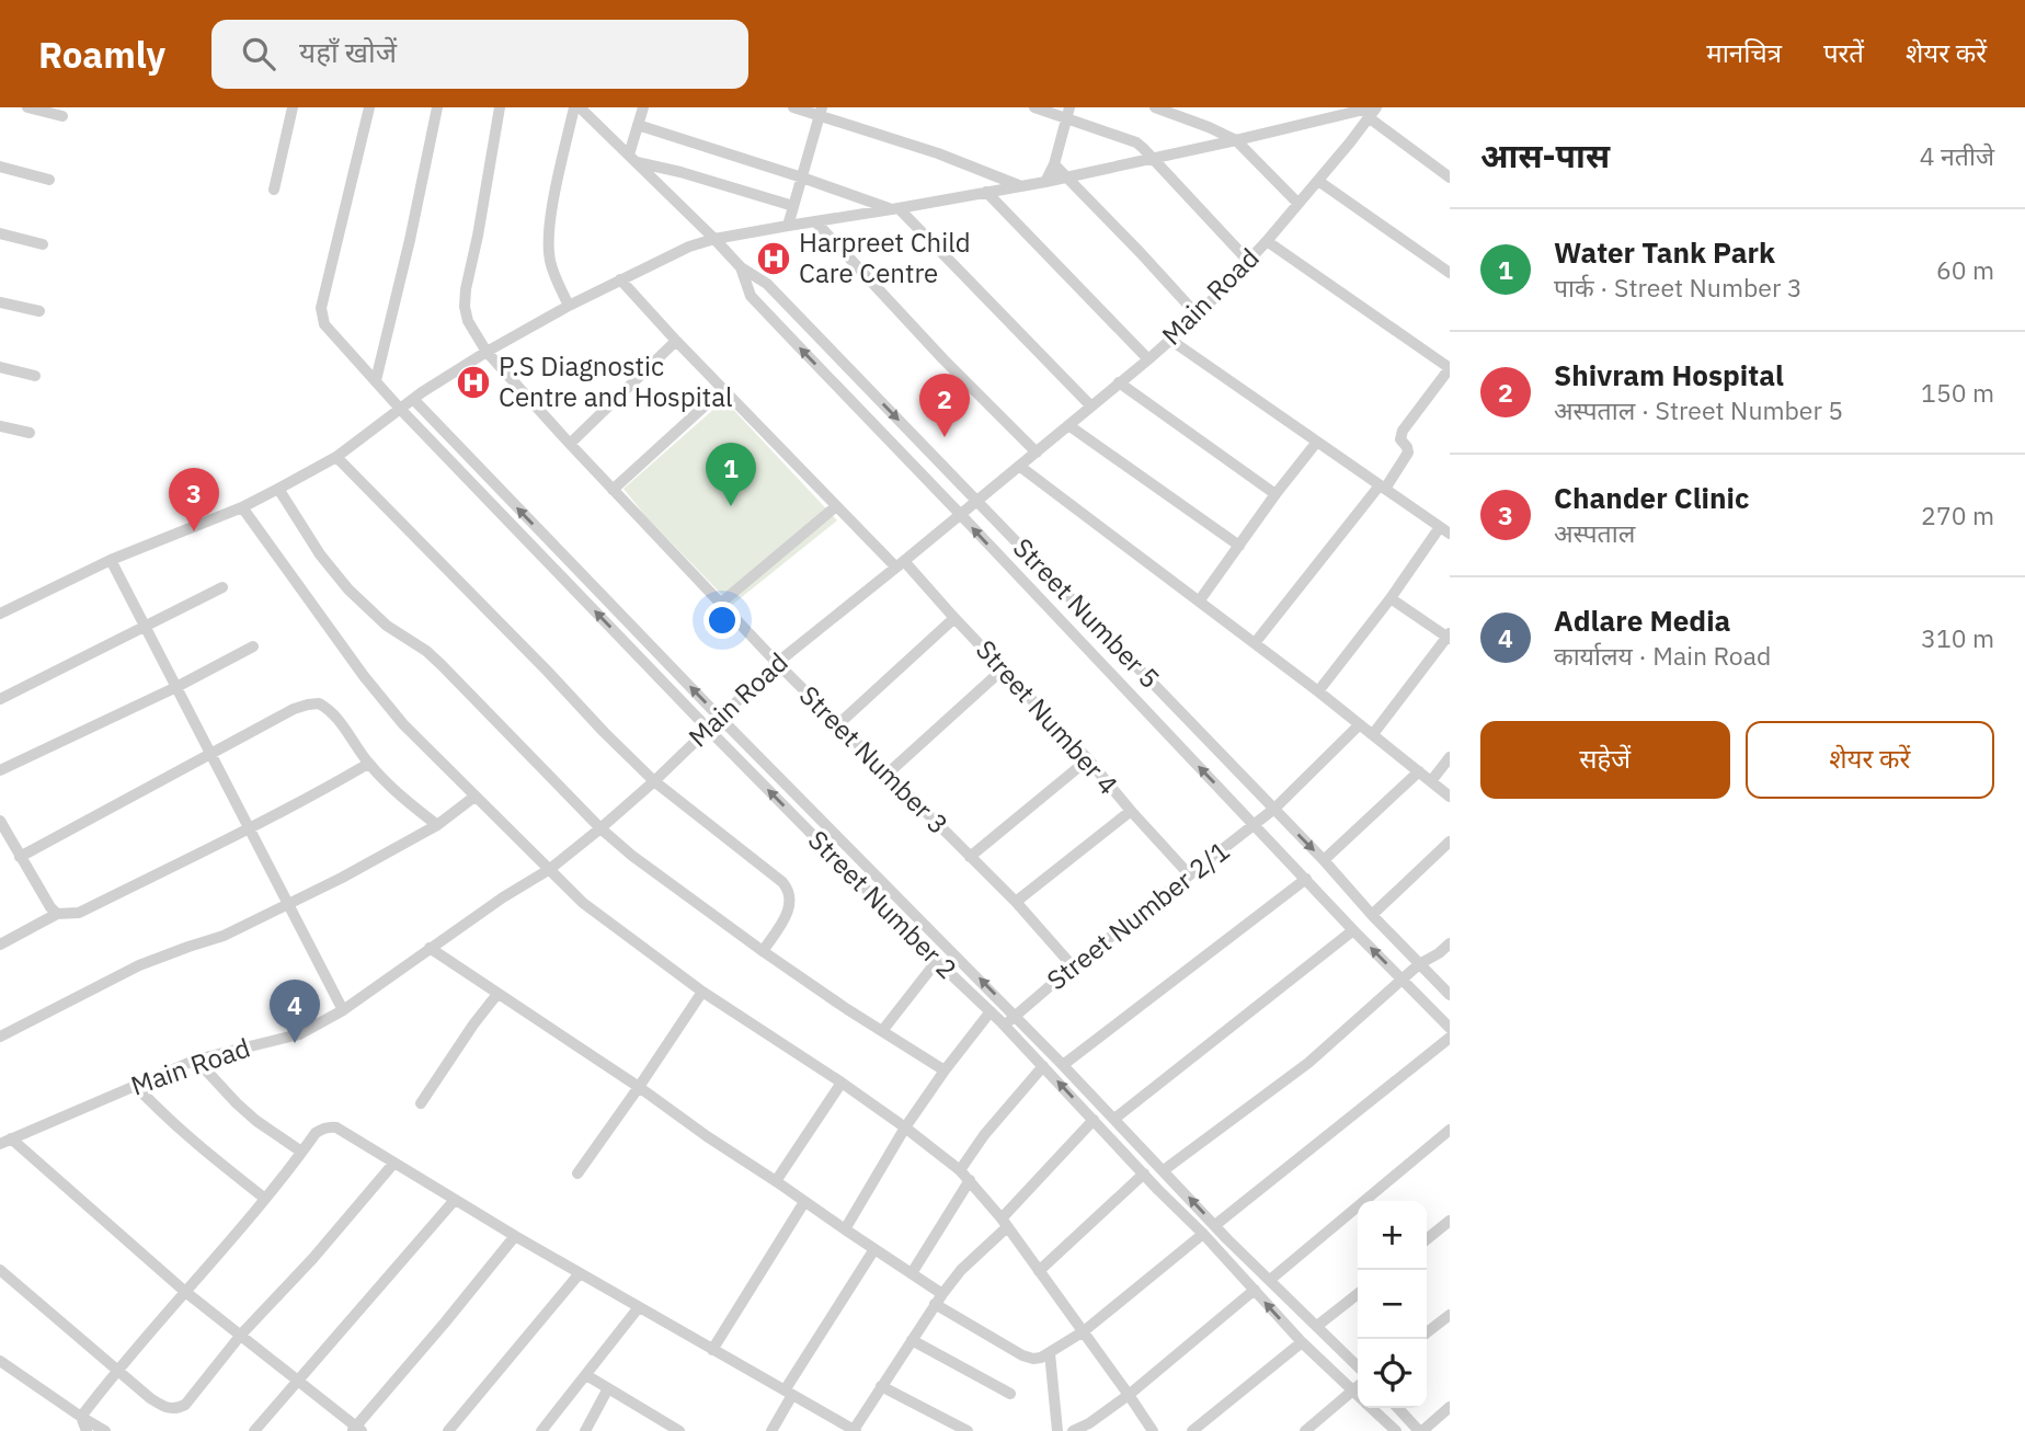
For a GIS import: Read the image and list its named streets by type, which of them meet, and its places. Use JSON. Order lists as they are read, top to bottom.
{
  "streets": {
    "street": [
      "Main Road",
      "Street Number 5",
      "Street Number 4",
      "Street Number 3",
      "Street Number 2",
      "Street Number 2/1"
    ]
  },
  "crossings": [
    ["Main Road", "Street Number 5"],
    ["Main Road", "Street Number 4"],
    ["Main Road", "Street Number 3"],
    ["Main Road", "Street Number 2"],
    ["Street Number 5", "Street Number 2/1"],
    ["Street Number 4", "Street Number 2/1"],
    ["Street Number 3", "Street Number 2/1"],
    ["Street Number 2", "Street Number 2/1"]
  ],
  "places": {
    "hospital": ["Harpreet Child Care Centre", "P.S Diagnostic Centre and Hospital"]
  },
  "page": {
    "header": "Roamly",
    "search": "यहाँ खोजें",
    "nav": ["मानचित्र", "परतें", "शेयर करें"],
    "heading": ["आस-पास", "4 नतीजे"],
    "list": [
      {
        "mark": "1",
        "name": "Water Tank Park",
        "note": "पार्क · Street Number 3",
        "value": "60 m"
      },
      {
        "mark": "2",
        "name": "Shivram Hospital",
        "note": "अस्पताल · Street Number 5",
        "value": "150 m"
      },
      {
        "mark": "3",
        "name": "Chander Clinic",
        "note": "अस्पताल",
        "value": "270 m"
      },
      {
        "mark": "4",
        "name": "Adlare Media",
        "note": "कार्यालय · Main Road",
        "value": "310 m"
      }
    ],
    "pins": [
      "2",
      "1",
      "3",
      "4"
    ],
    "buttons": ["सहेजें", "शेयर करें"],
    "map_buttons": ["+", "−"]
  }
}
